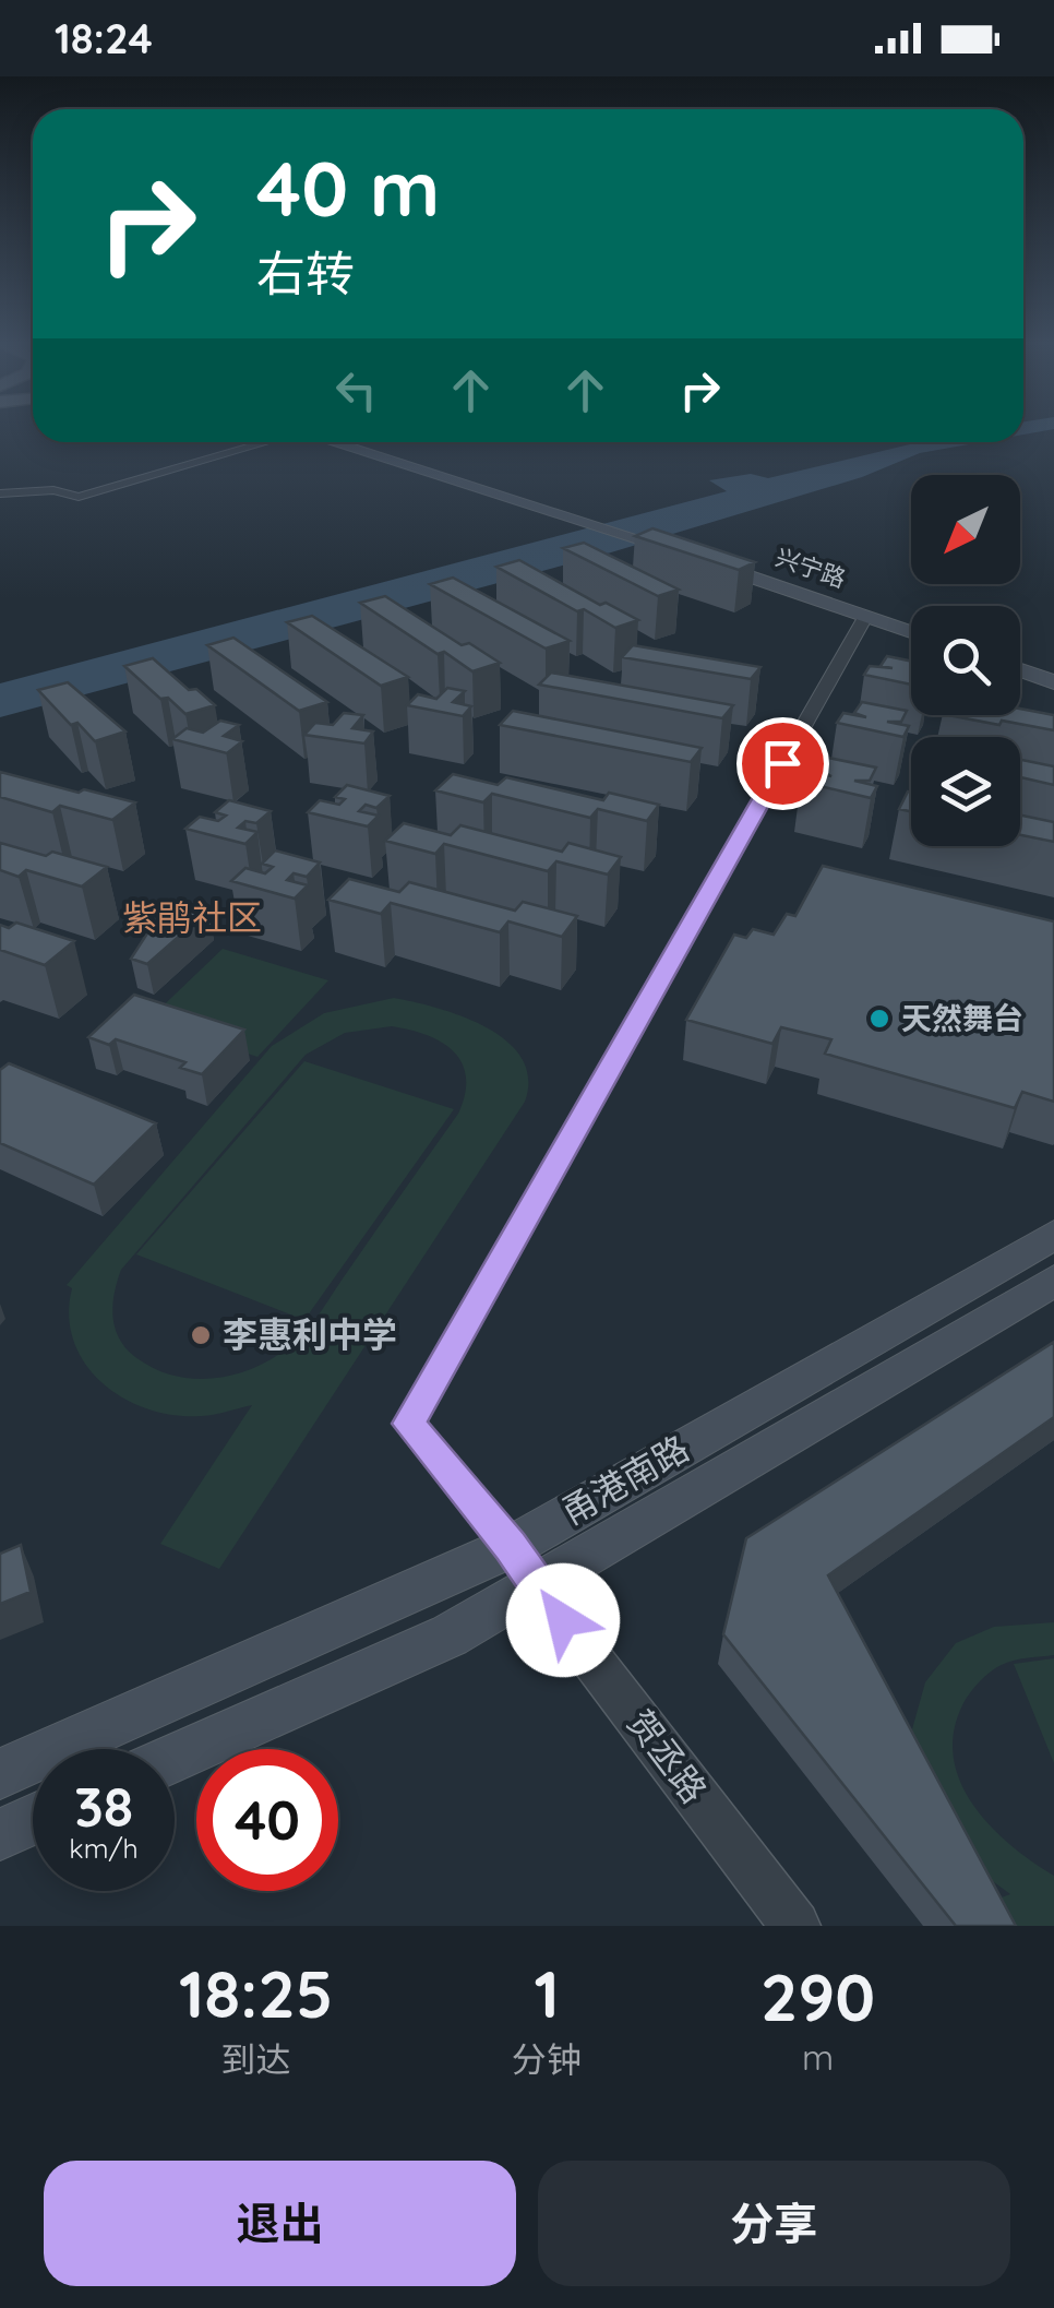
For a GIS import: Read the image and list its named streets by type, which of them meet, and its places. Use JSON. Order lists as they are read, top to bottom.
{
  "streets": {
    "main road": ["兴宁路", "甬港南路"],
    "street": ["贺丞路"]
  },
  "crossings": [
    ["甬港南路", "贺丞路"]
  ],
  "districts": ["紫鹃社区"],
  "places": ["天然舞台", "李惠利中学"],
  "north": "bottom left",
  "page": {
    "status": "18:24",
    "turn": ["40 m", "右转"],
    "speed": "38 km/h",
    "limit": "40",
    "eta": [
      "18:25",
      "到达",
      "1",
      "分钟",
      "290",
      "m"
    ],
    "buttons": ["退出", "分享"]
  }
}
